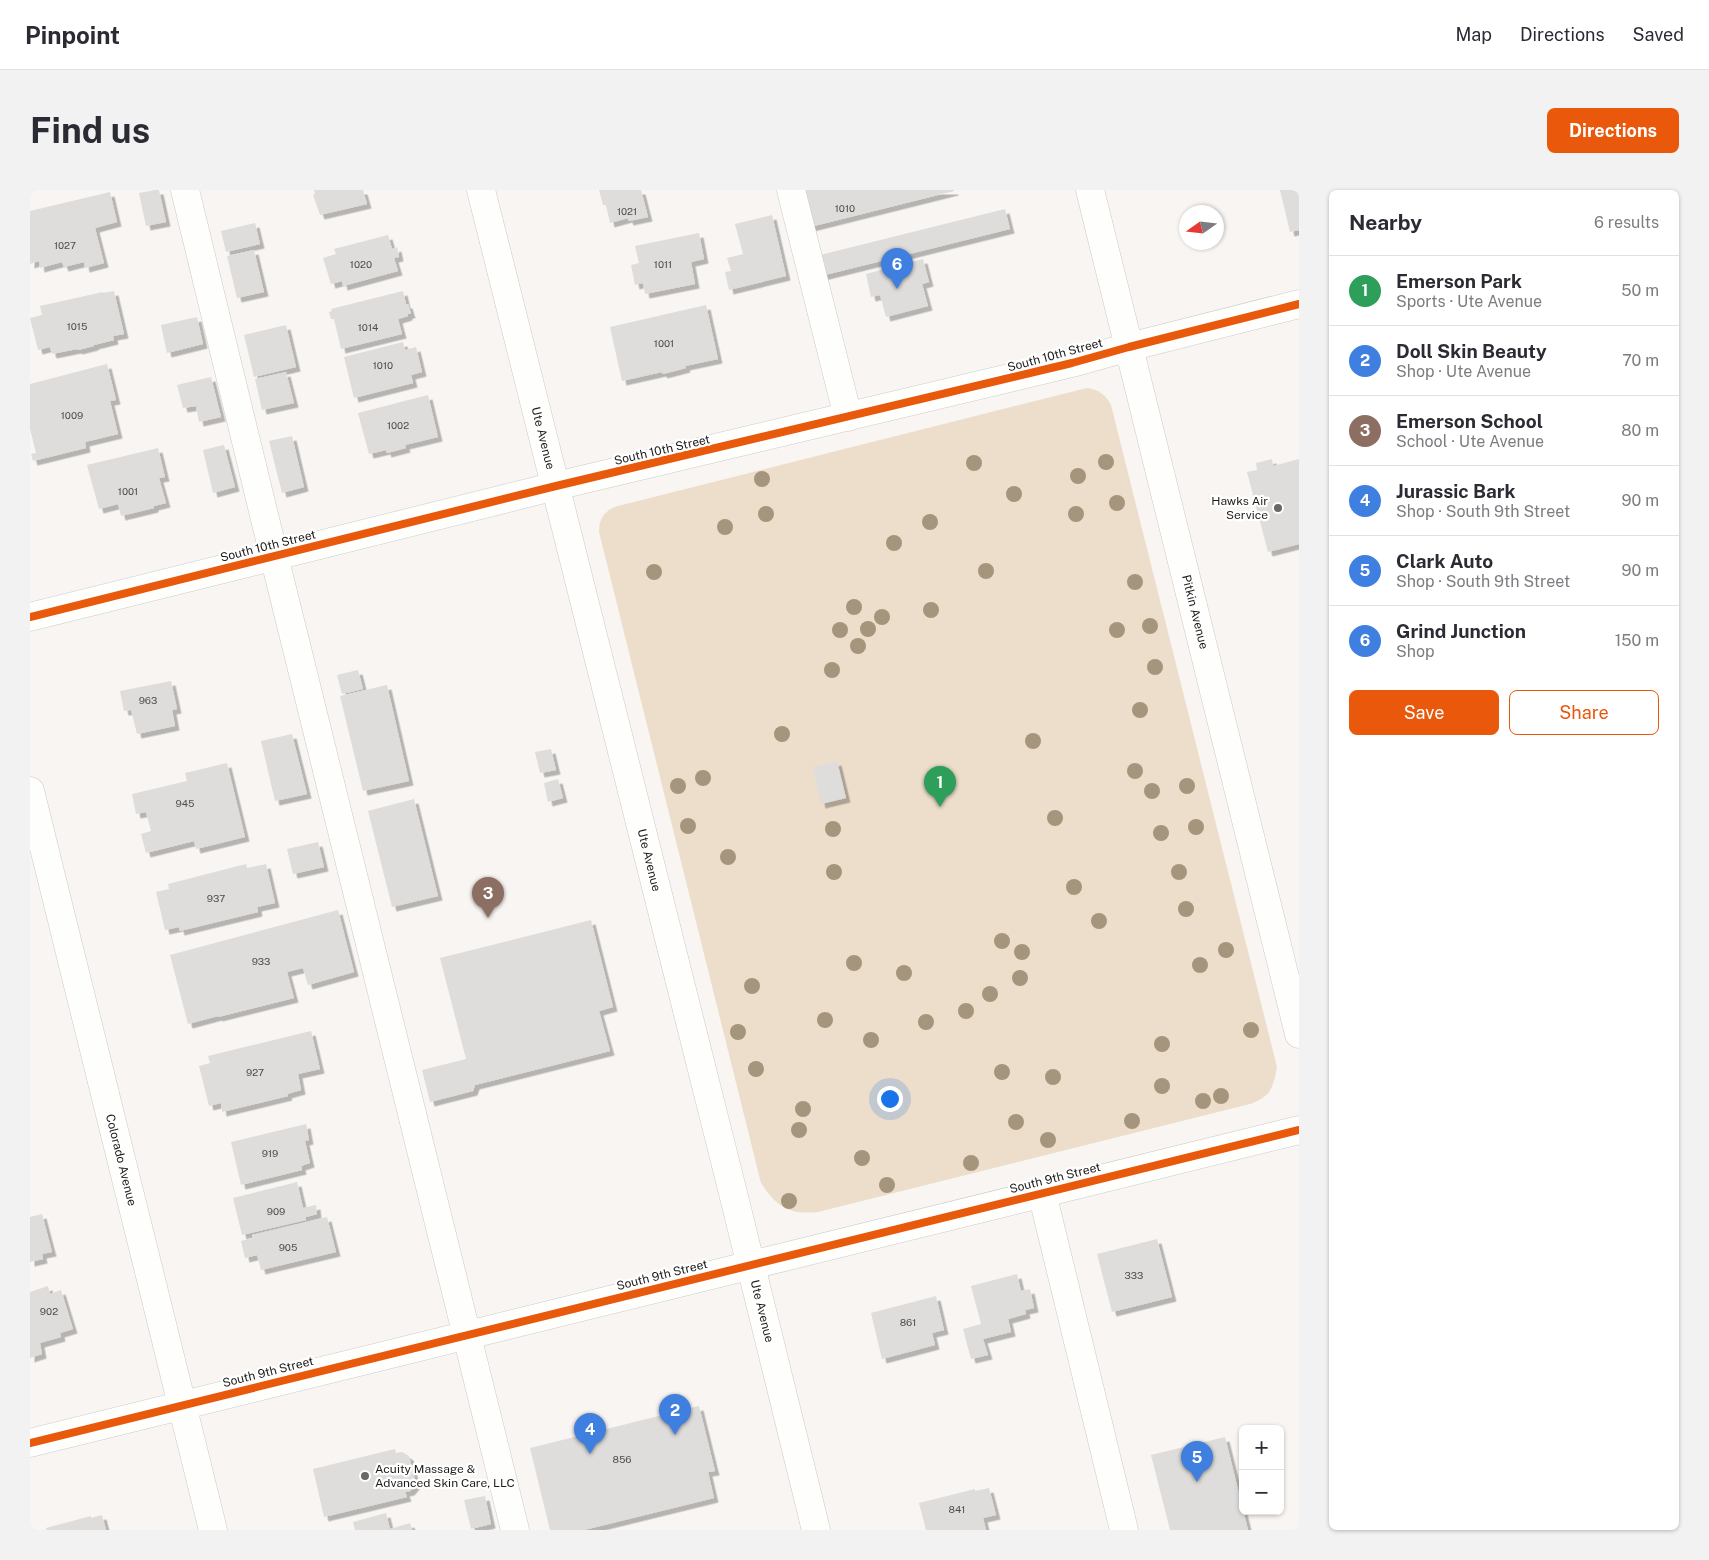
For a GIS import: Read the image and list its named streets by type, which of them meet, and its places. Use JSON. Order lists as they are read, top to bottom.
{
  "streets": {
    "street": [
      "South 10th Street",
      "Ute Avenue",
      "Pitkin Avenue",
      "Colorado Avenue",
      "South 9th Street"
    ]
  },
  "crossings": [
    ["South 10th Street", "Ute Avenue"],
    ["South 10th Street", "Pitkin Avenue"],
    ["Ute Avenue", "South 9th Street"],
    ["Colorado Avenue", "South 9th Street"]
  ],
  "places": ["Hawks Air Service", "Acuity Massage & Advanced Skin Care, LLC"],
  "house_numbers": [
    "1010",
    "1021",
    "1027",
    "1020",
    "1011",
    "1015",
    "1014",
    "1001",
    "1010",
    "1009",
    "1002",
    "1001",
    "963",
    "945",
    "937",
    "933",
    "927",
    "919",
    "909",
    "905",
    "333",
    "902",
    "861",
    "856",
    "841"
  ],
  "north": "left",
  "page": {
    "header": "Pinpoint",
    "nav": ["Map", "Directions", "Saved"],
    "buttons": [
      "Directions",
      ["Save", "Share"]
    ],
    "title": "Find us",
    "heading": ["Nearby", "6 results"],
    "pins": [
      "6",
      "1",
      "3",
      "2",
      "4",
      "5"
    ],
    "list": [
      {
        "mark": "1",
        "name": "Emerson Park",
        "note": "Sports · Ute Avenue",
        "value": "50 m"
      },
      {
        "mark": "2",
        "name": "Doll Skin Beauty",
        "note": "Shop · Ute Avenue",
        "value": "70 m"
      },
      {
        "mark": "3",
        "name": "Emerson School",
        "note": "School · Ute Avenue",
        "value": "80 m"
      },
      {
        "mark": "4",
        "name": "Jurassic Bark",
        "note": "Shop · South 9th Street",
        "value": "90 m"
      },
      {
        "mark": "5",
        "name": "Clark Auto",
        "note": "Shop · South 9th Street",
        "value": "90 m"
      },
      {
        "mark": "6",
        "name": "Grind Junction",
        "note": "Shop",
        "value": "150 m"
      }
    ],
    "map_buttons": ["+", "−"]
  }
}
